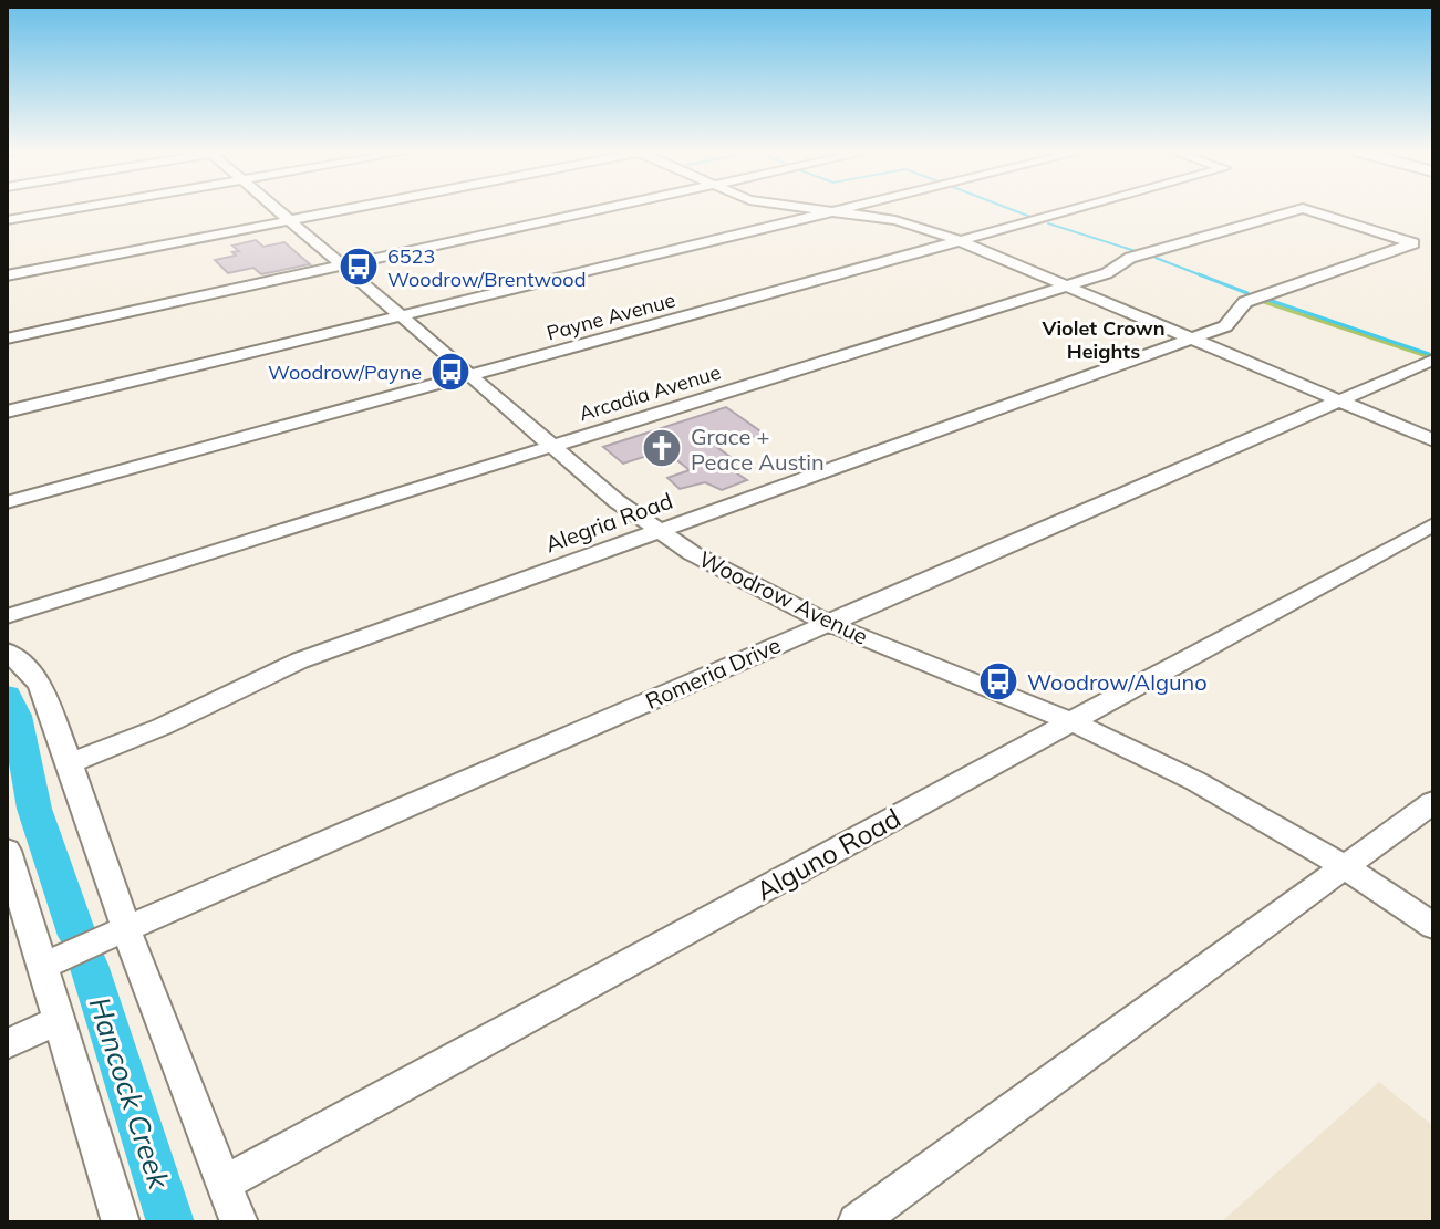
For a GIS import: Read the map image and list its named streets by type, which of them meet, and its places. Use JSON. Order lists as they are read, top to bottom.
{
  "streets": {
    "street": [
      "Payne Avenue",
      "Arcadia Avenue",
      "Alegria Road",
      "Woodrow Avenue",
      "Romeria Drive",
      "Alguno Road"
    ]
  },
  "crossings": [
    ["Payne Avenue", "Woodrow Avenue"],
    ["Arcadia Avenue", "Woodrow Avenue"],
    ["Alegria Road", "Woodrow Avenue"],
    ["Woodrow Avenue", "Romeria Drive"],
    ["Woodrow Avenue", "Alguno Road"]
  ],
  "districts": ["Violet Crown Heights"],
  "water": ["Hancock Creek"],
  "places": {
    "bus stop": ["6523 Woodrow/Brentwood", "Woodrow/Payne", "Woodrow/Alguno"],
    "church": ["Grace + Peace Austin"]
  }
}
